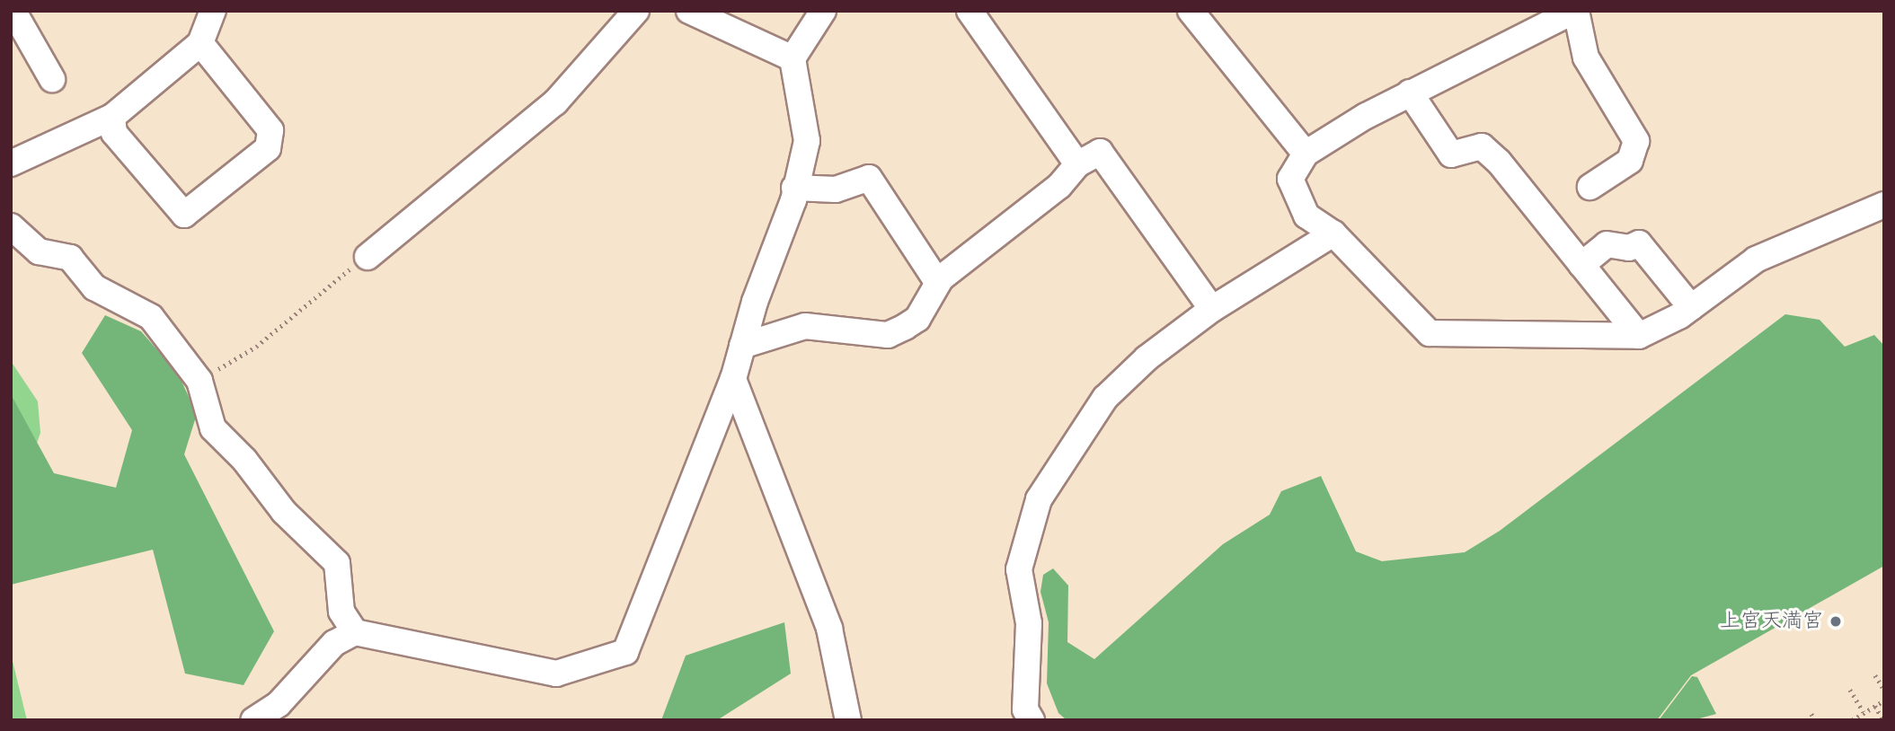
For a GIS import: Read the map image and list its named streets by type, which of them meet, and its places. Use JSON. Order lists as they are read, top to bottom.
{
  "places": ["上宮天満宮"]
}
